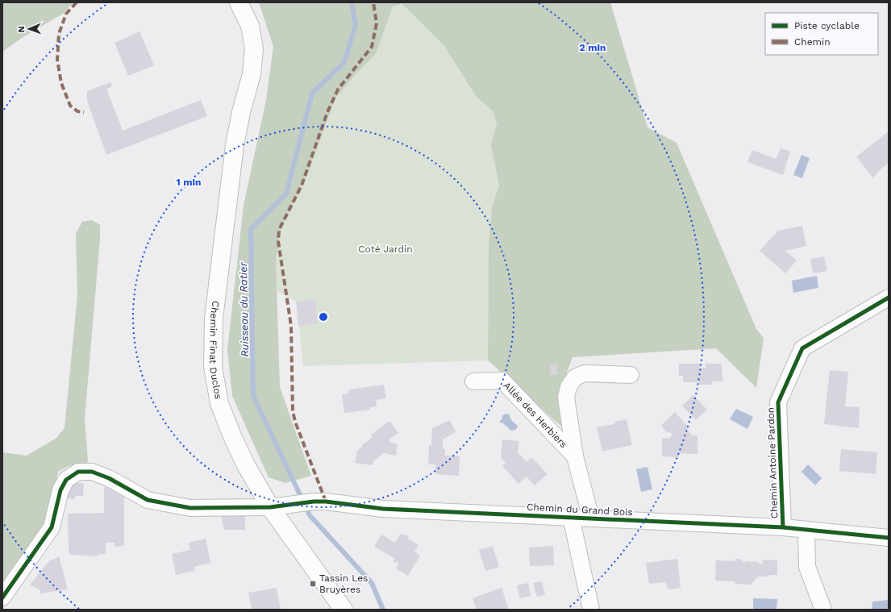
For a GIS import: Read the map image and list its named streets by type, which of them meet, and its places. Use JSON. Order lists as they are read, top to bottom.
{
  "streets": {
    "main road": ["Chemin Finat Duclos"],
    "street": ["Allée des Herbiers", "Chemin Antoine Pardon", "Chemin du Grand Bois"]
  },
  "crossings": [
    ["Chemin Finat Duclos", "Chemin du Grand Bois"],
    ["Allée des Herbiers", "Chemin du Grand Bois"],
    ["Chemin Antoine Pardon", "Chemin du Grand Bois"]
  ],
  "water": ["Ruisseau du Ratier"],
  "parks": ["Coté Jardin"],
  "places": {
    "transit": ["Tassin Les Bruyères"]
  },
  "legend": ["Piste cyclable", "Chemin"],
  "north": "left",
  "rings": ["2 min", "1 min"]
}
